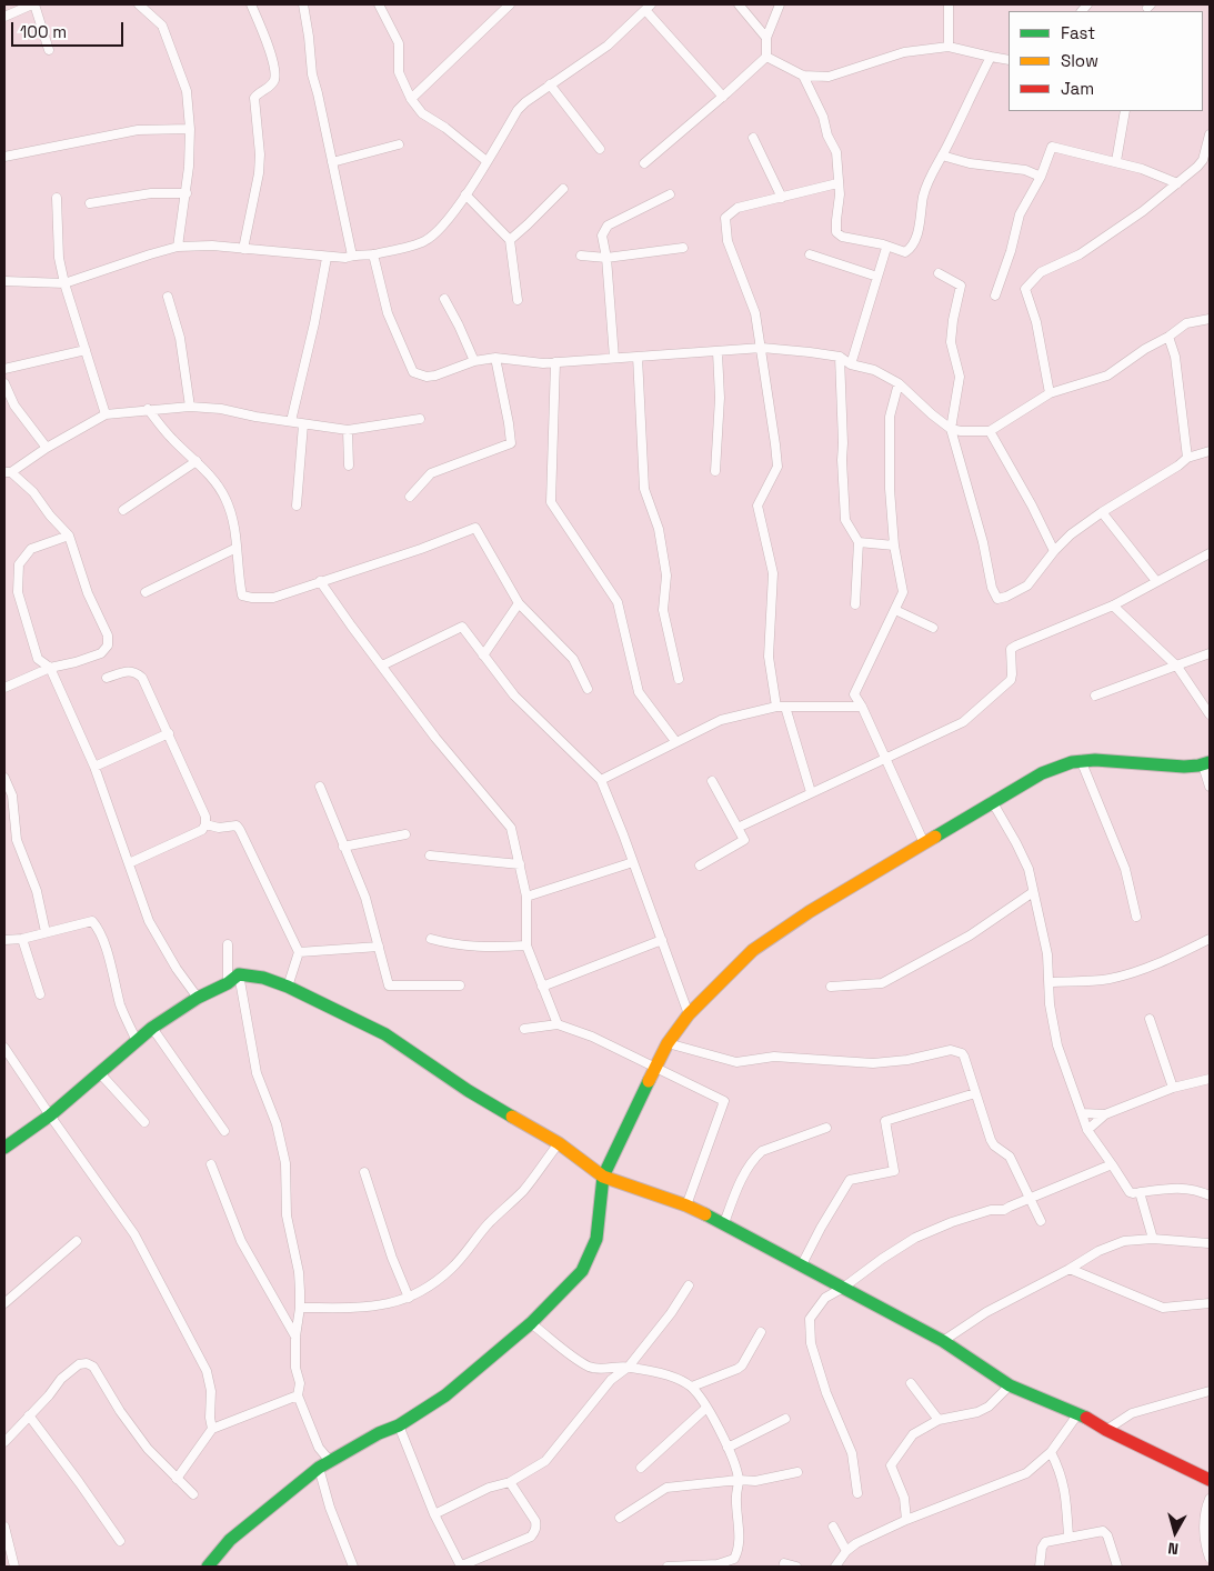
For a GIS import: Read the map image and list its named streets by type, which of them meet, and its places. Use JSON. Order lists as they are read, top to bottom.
{
  "legend": ["Fast", "Slow", "Jam"],
  "scale_bar": "100 m",
  "north": "bottom"
}
